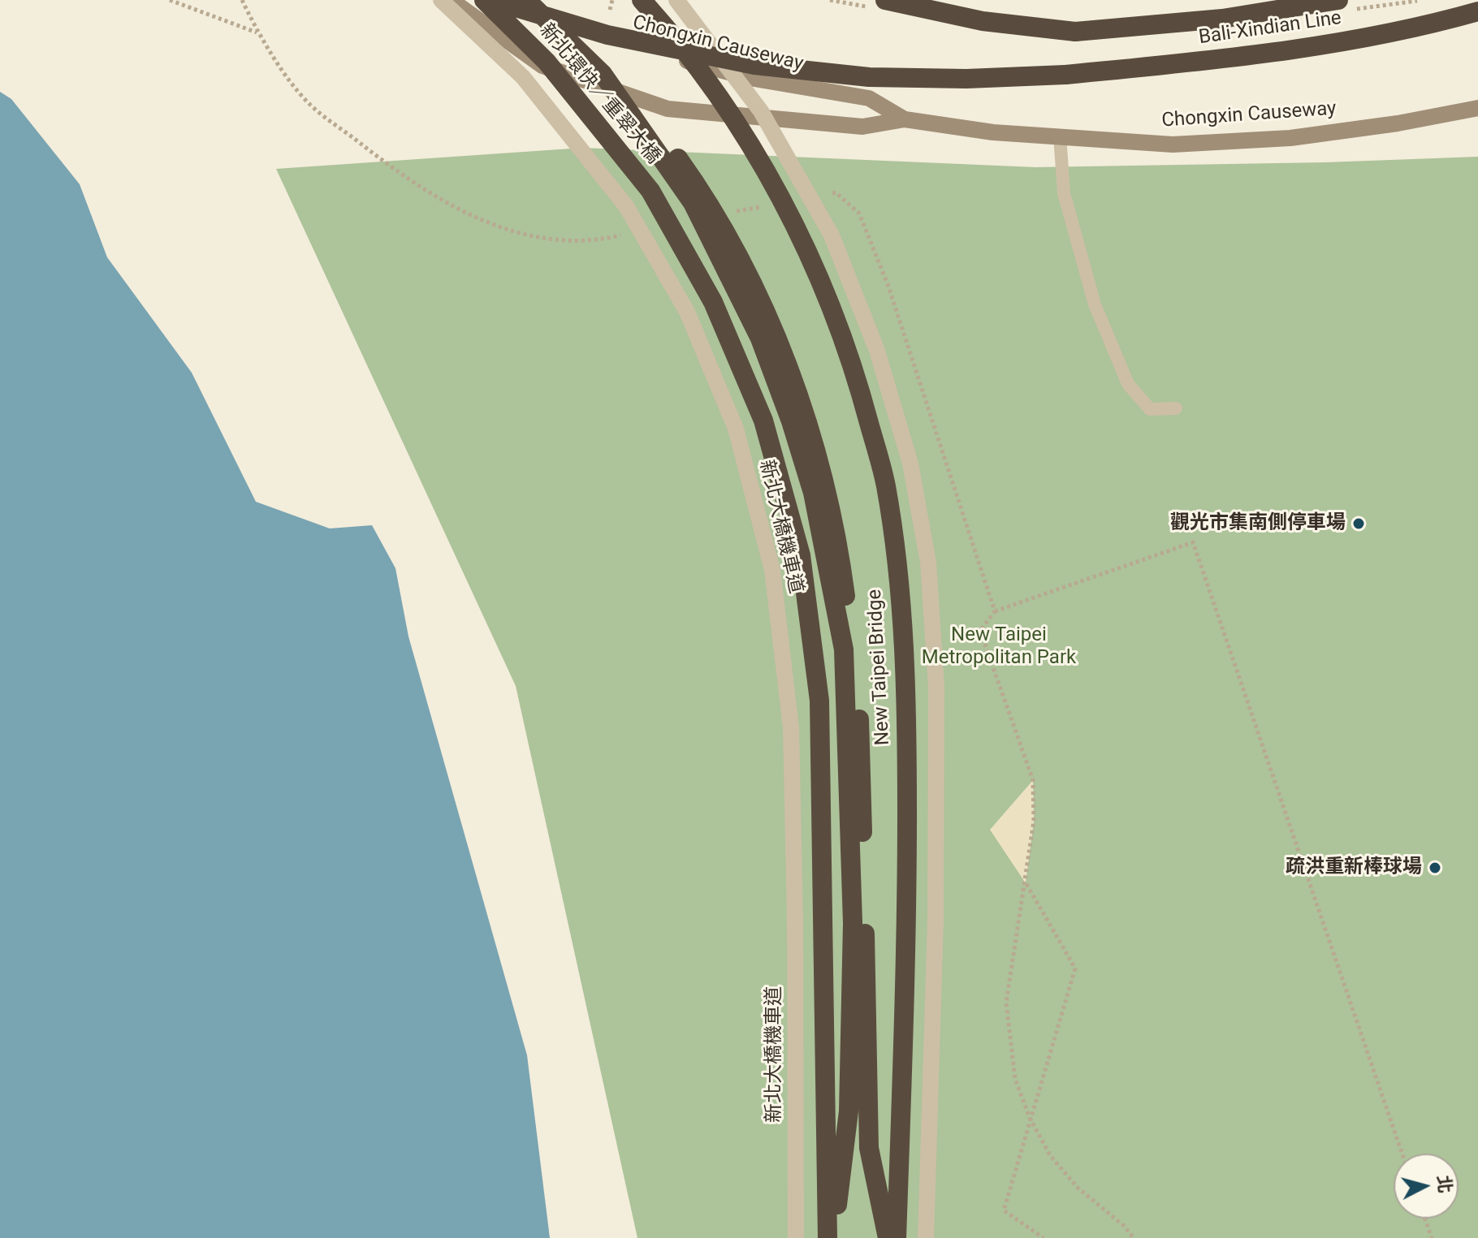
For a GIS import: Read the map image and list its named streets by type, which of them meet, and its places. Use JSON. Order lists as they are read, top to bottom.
{
  "streets": {
    "highway": ["Bali-Xindian Line", "新北環快／重翠大橋", "New Taipei Bridge"],
    "street": ["Chongxin Causeway", "新北大橋機車道"]
  },
  "parks": ["New Taipei Metropolitan Park"],
  "places": ["觀光市集南側停車場", "疏洪重新棒球場"],
  "north": "right"
}
